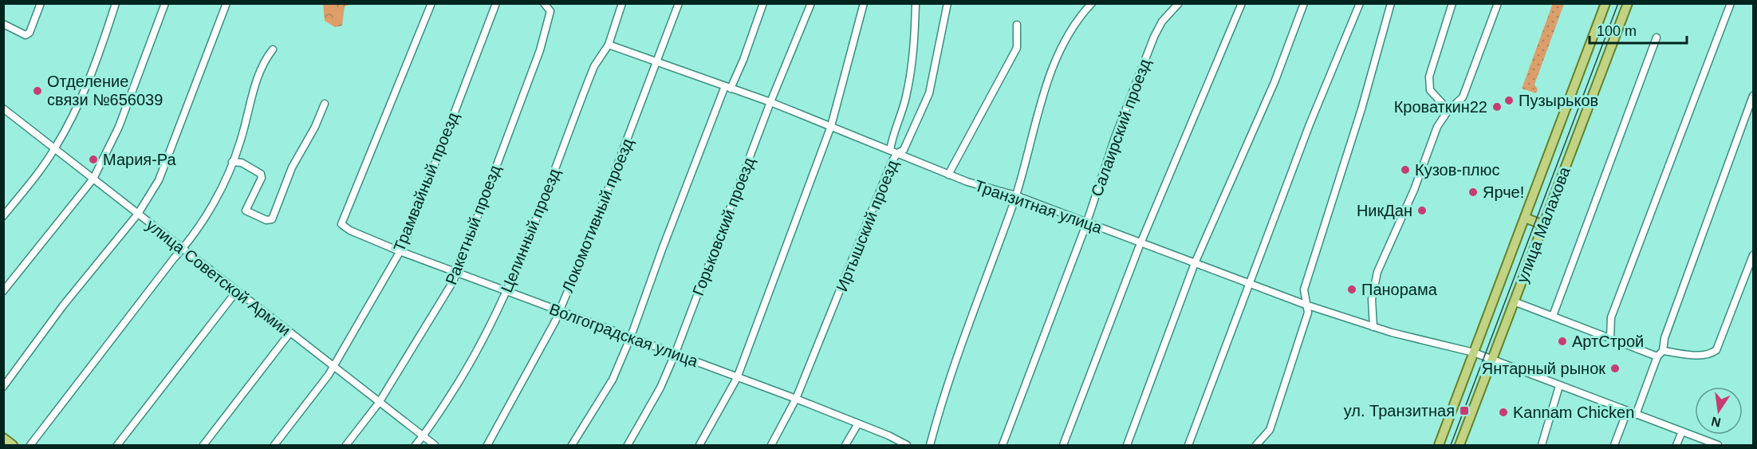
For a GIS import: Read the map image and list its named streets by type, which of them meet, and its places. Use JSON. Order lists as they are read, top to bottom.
{
  "streets": {
    "main road": ["улица Малахова"],
    "street": [
      "Салаирский проезд",
      "Трамвайный проезд",
      "Транзитная улица",
      "Локомотивный проезд",
      "Ракетный проезд",
      "Иртышский проезд",
      "Горьковский проезд",
      "Целинный проезд",
      "улица Советской Армии",
      "Волгоградская улица"
    ]
  },
  "crossings": [
    ["Салаирский проезд", "Транзитная улица"],
    ["Трамвайный проезд", "улица Советской Армии"],
    ["Трамвайный проезд", "Волгоградская улица"],
    ["Транзитная улица", "Локомотивный проезд"],
    ["Транзитная улица", "улица Малахова"],
    ["Транзитная улица", "Иртышский проезд"],
    ["Транзитная улица", "Горьковский проезд"],
    ["Транзитная улица", "Целинный проезд"],
    ["Локомотивный проезд", "Волгоградская улица"],
    ["Ракетный проезд", "улица Советской Армии"],
    ["Ракетный проезд", "Волгоградская улица"],
    ["Иртышский проезд", "Волгоградская улица"],
    ["Горьковский проезд", "Волгоградская улица"],
    ["Целинный проезд", "улица Советской Армии"],
    ["Целинный проезд", "Волгоградская улица"]
  ],
  "places": {
    "other": [
      "Отделение связи №656039",
      "Пузырьков",
      "Кроваткин22",
      "Мария-Ра",
      "Кузов-плюс",
      "Ярче!",
      "НикДан",
      "Панорама",
      "АртСтрой",
      "Янтарный рынок",
      "Kannam Chicken"
    ],
    "transit": ["ул. Транзитная"]
  },
  "scale_bar": "100 m",
  "north": "bottom"
}
